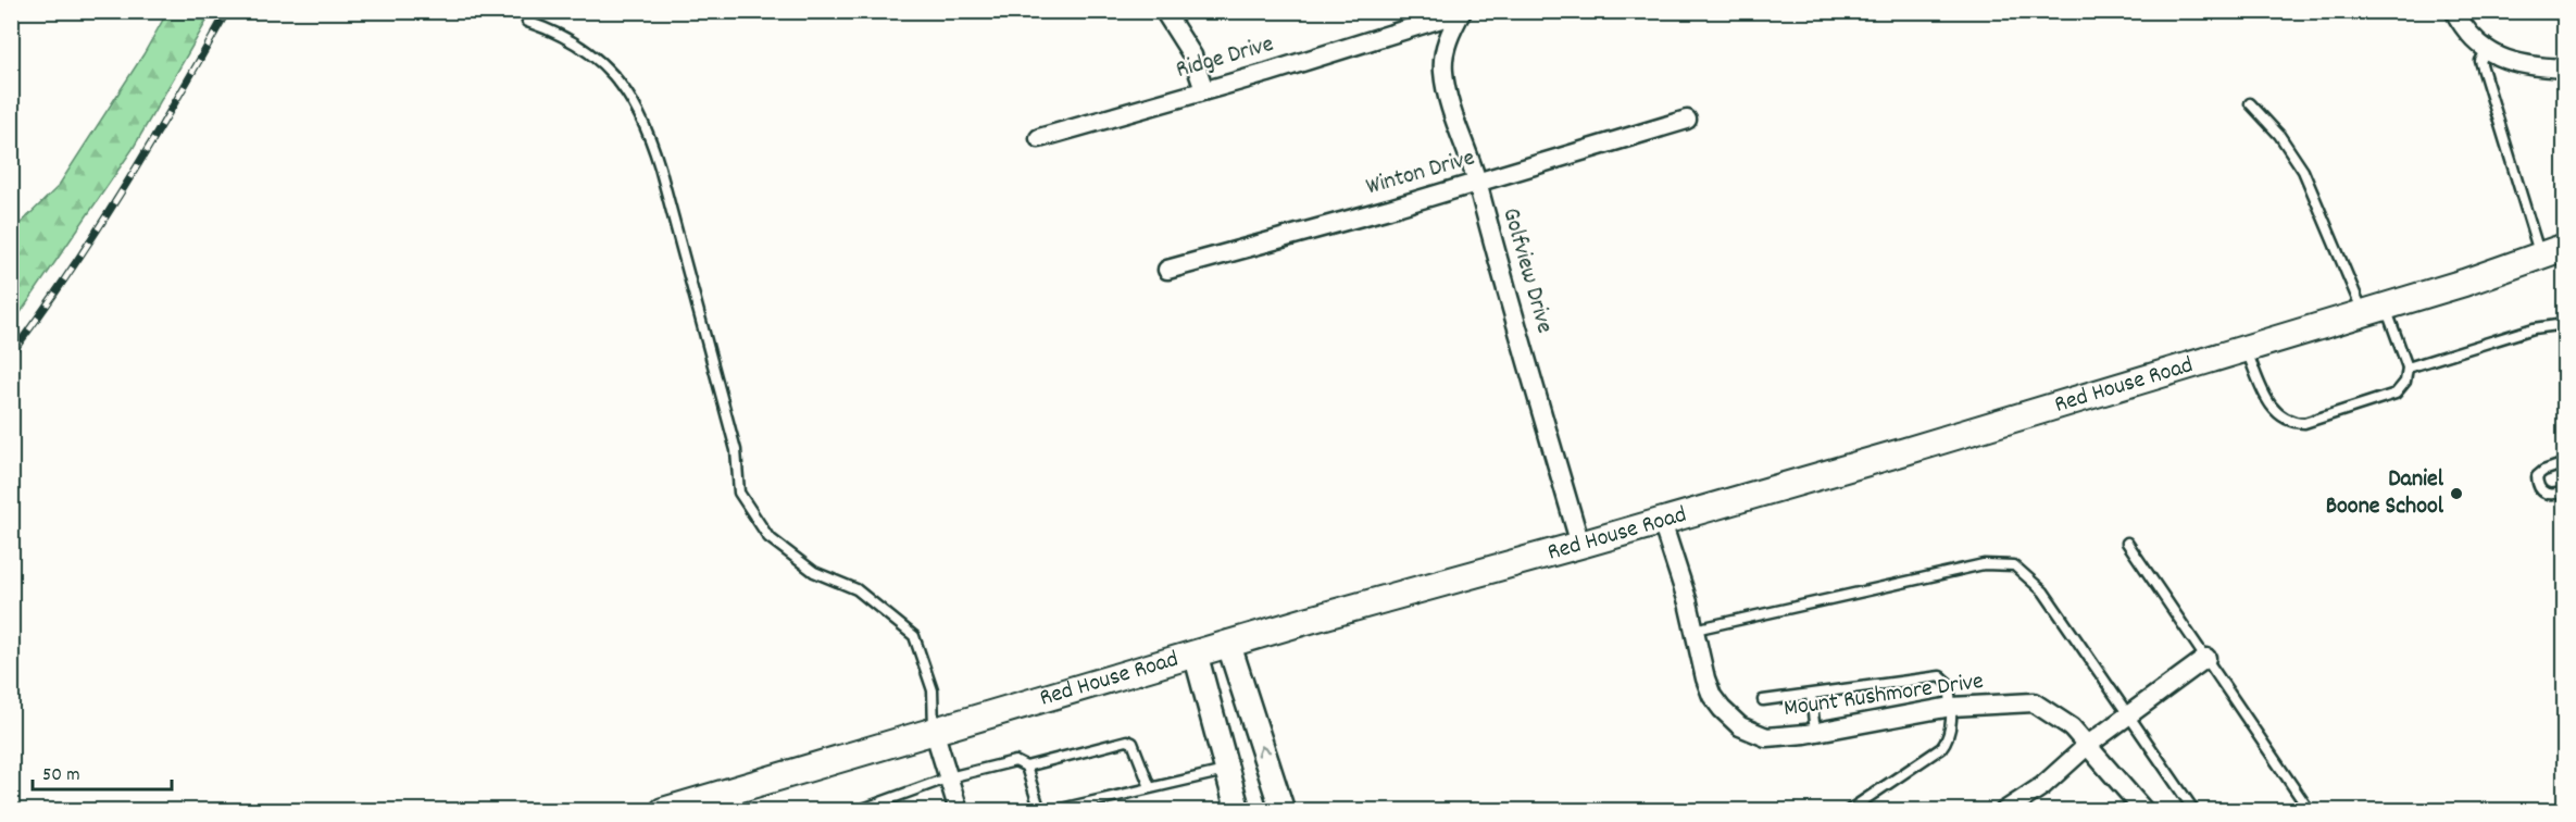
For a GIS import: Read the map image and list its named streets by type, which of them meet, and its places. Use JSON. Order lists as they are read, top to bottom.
{
  "streets": {
    "main road": ["Red House Road"],
    "street": [
      "Ridge Drive",
      "Winton Drive",
      "Golfview Drive",
      "Mount Rushmore Drive"
    ]
  },
  "crossings": [
    ["Ridge Drive", "Golfview Drive"],
    ["Winton Drive", "Golfview Drive"],
    ["Golfview Drive", "Red House Road"],
    ["Red House Road", "Mount Rushmore Drive"]
  ],
  "places": ["Daniel Boone School"],
  "scale_bar": "50 m"
}
